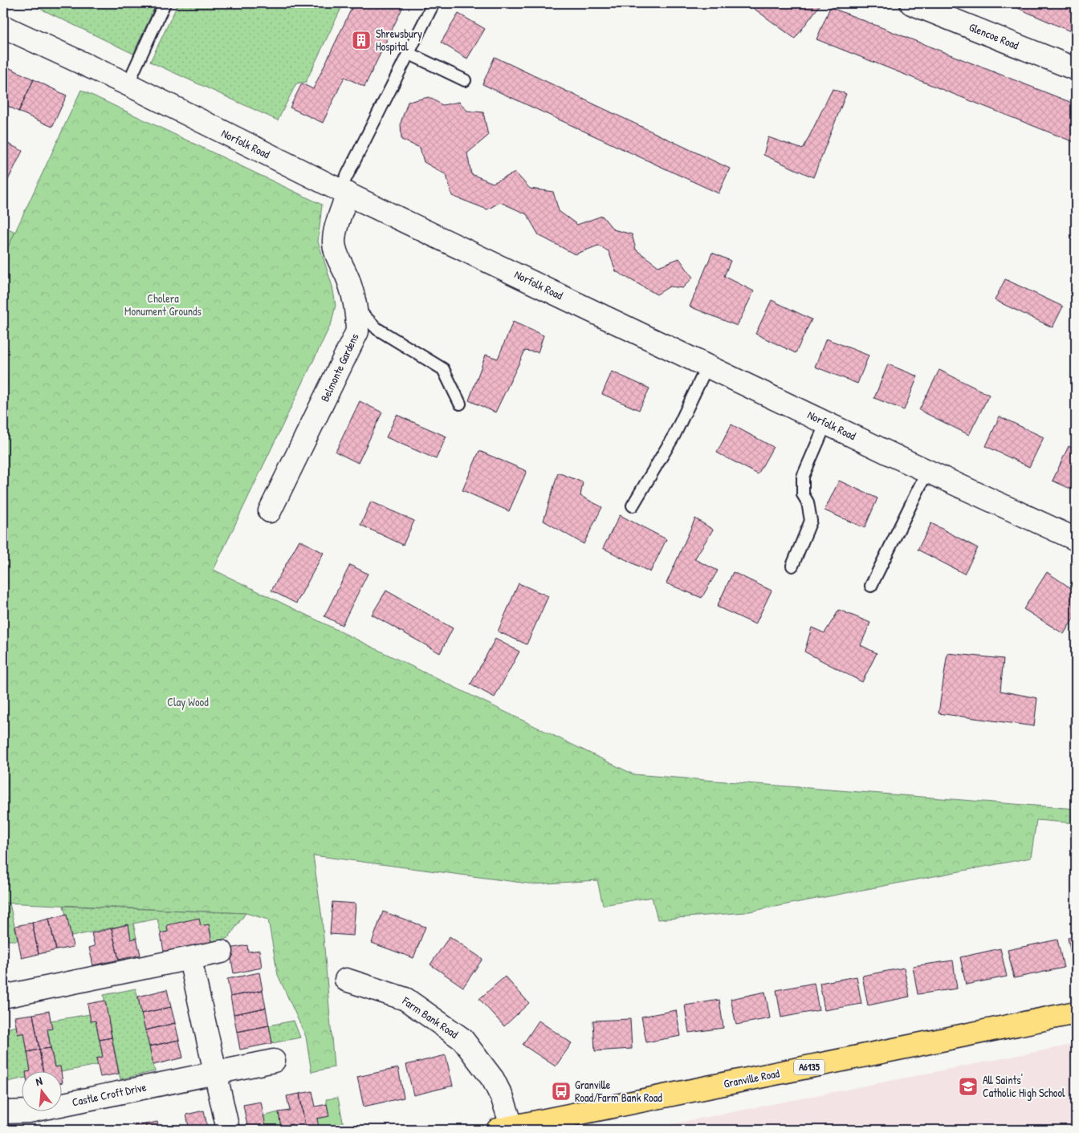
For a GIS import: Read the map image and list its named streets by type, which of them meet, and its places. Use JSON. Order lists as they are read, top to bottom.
{
  "streets": {
    "main road": ["A6135", "Granville Road"],
    "street": [
      "Glencoe Road",
      "Norfolk Road",
      "Belmonte Gardens",
      "Farm Bank Road",
      "Castle Croft Drive"
    ]
  },
  "crossings": [
    ["Norfolk Road", "Belmonte Gardens"],
    ["Farm Bank Road", "Granville Road"]
  ],
  "parks": ["Cholera Monument Grounds", "Clay Wood"],
  "places": {
    "building": ["Shrewsbury Hospital"],
    "school or university": ["All Saints' Catholic High School"],
    "bus stop": ["Granville Road/Farm Bank Road"]
  },
  "north": "top"
}
